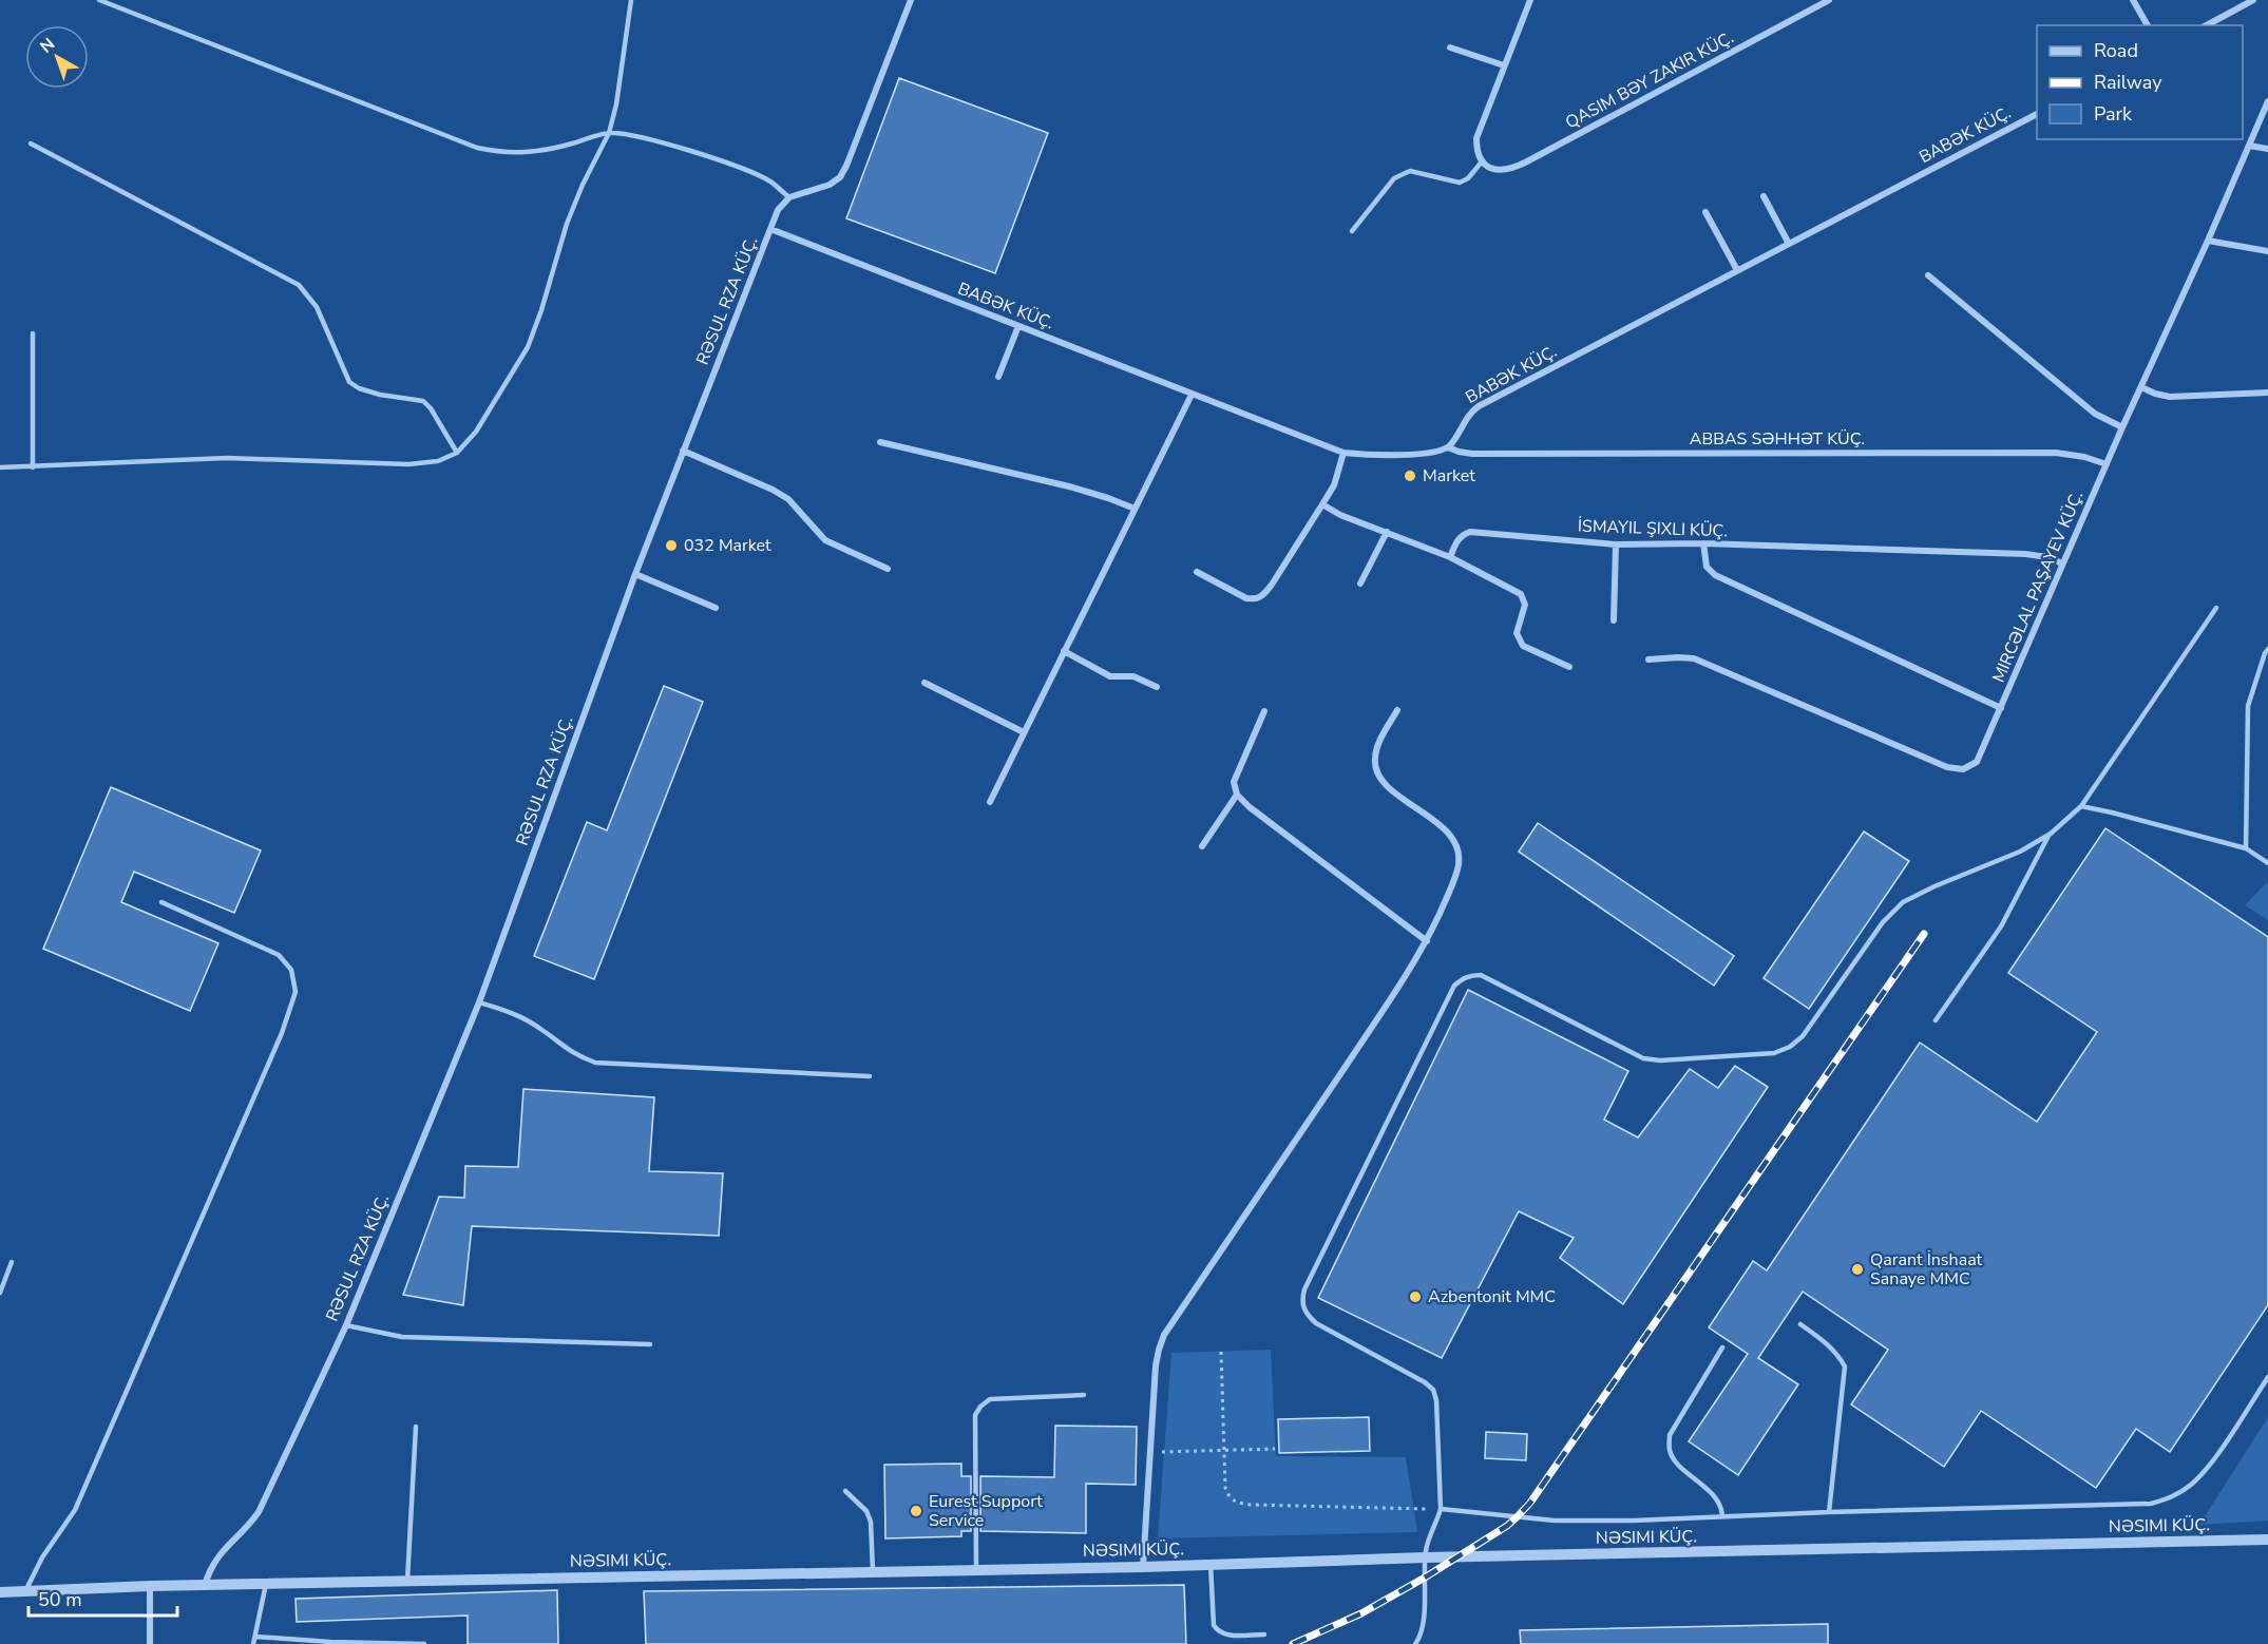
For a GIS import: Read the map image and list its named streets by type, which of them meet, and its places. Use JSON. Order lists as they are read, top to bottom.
{
  "streets": {
    "street": [
      "BABƏK KÜÇ.",
      "RƏSUL RZA KÜÇ.",
      "ABBAS SƏHHƏT KÜÇ.",
      "MIRCƏLAL PAŞAYEV KÜÇ.",
      "NƏSIMI KÜÇ."
    ]
  },
  "crossings": [
    ["BABƏK KÜÇ.", "RƏSUL RZA KÜÇ."],
    ["BABƏK KÜÇ.", "ABBAS SƏHHƏT KÜÇ."],
    ["RƏSUL RZA KÜÇ.", "NƏSIMI KÜÇ."],
    ["ABBAS SƏHHƏT KÜÇ.", "MIRCƏLAL PAŞAYEV KÜÇ."]
  ],
  "places": [
    "Market",
    "032 Market",
    "Qarant İnshaat Sanaye MMC",
    "Azbentonit MMC",
    "Eurest Support Service"
  ],
  "legend": ["Road", "Railway", "Park"],
  "scale_bar": "50 m",
  "north": "top left"
}
